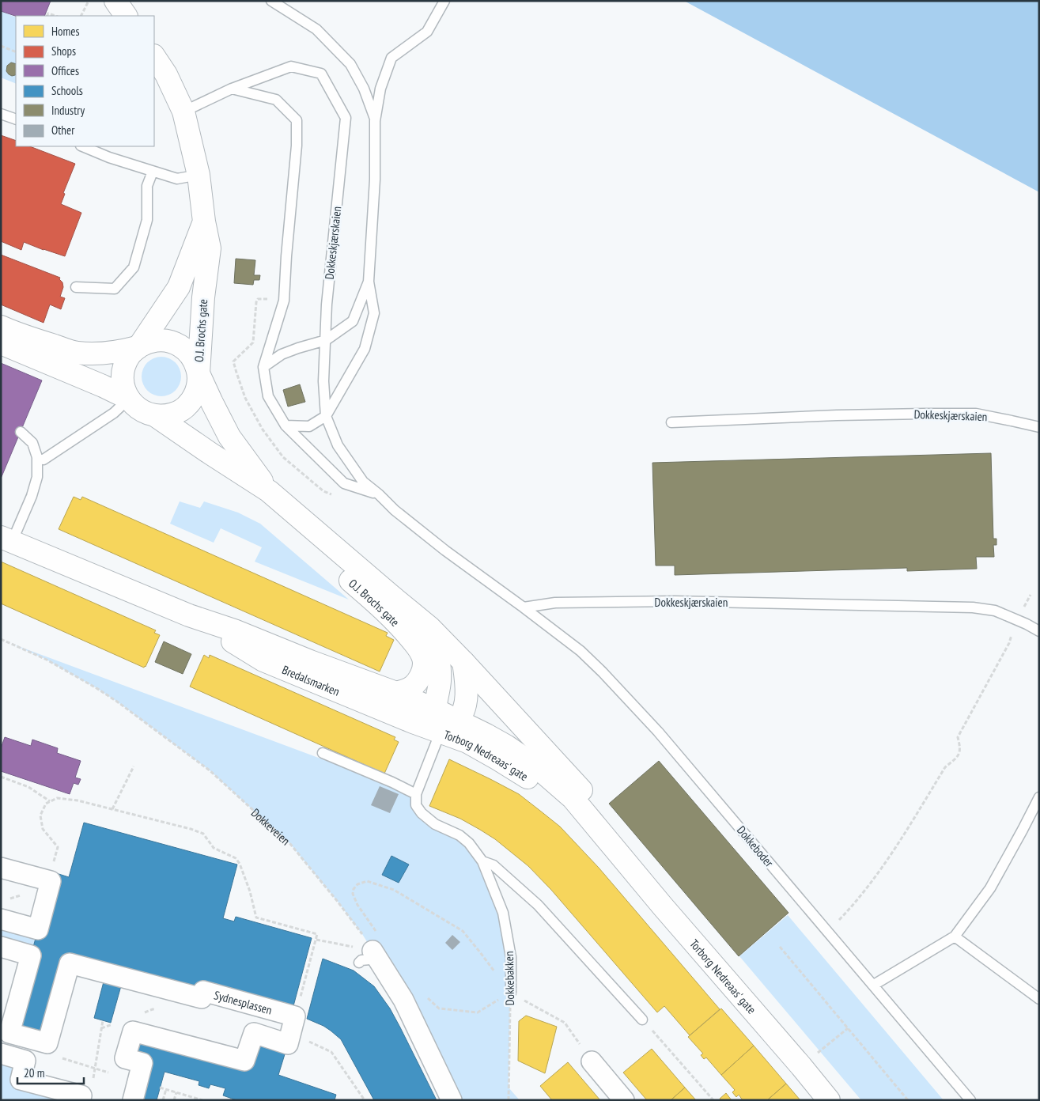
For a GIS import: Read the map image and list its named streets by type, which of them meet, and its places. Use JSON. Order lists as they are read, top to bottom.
{
  "streets": {
    "main road": ["O.J. Brochs gate", "Bredalsmarken", "Torborg Nedreaas' gate"],
    "street": ["Sydnesplassen"],
    "lane": ["Dokkeskjærskaien", "Dokkeboder", "Dokkebakken"],
    "path": ["Dokkeveien"]
  },
  "crossings": [
    ["Dokkeskjærskaien", "O.J. Brochs gate"],
    ["Dokkeskjærskaien", "Dokkeboder"],
    ["O.J. Brochs gate", "Bredalsmarken"],
    ["O.J. Brochs gate", "Torborg Nedreaas' gate"],
    ["Bredalsmarken", "Torborg Nedreaas' gate"]
  ],
  "legend": [
    "Homes",
    "Shops",
    "Offices",
    "Schools",
    "Industry",
    "Other"
  ],
  "scale_bar": "20 m"
}
